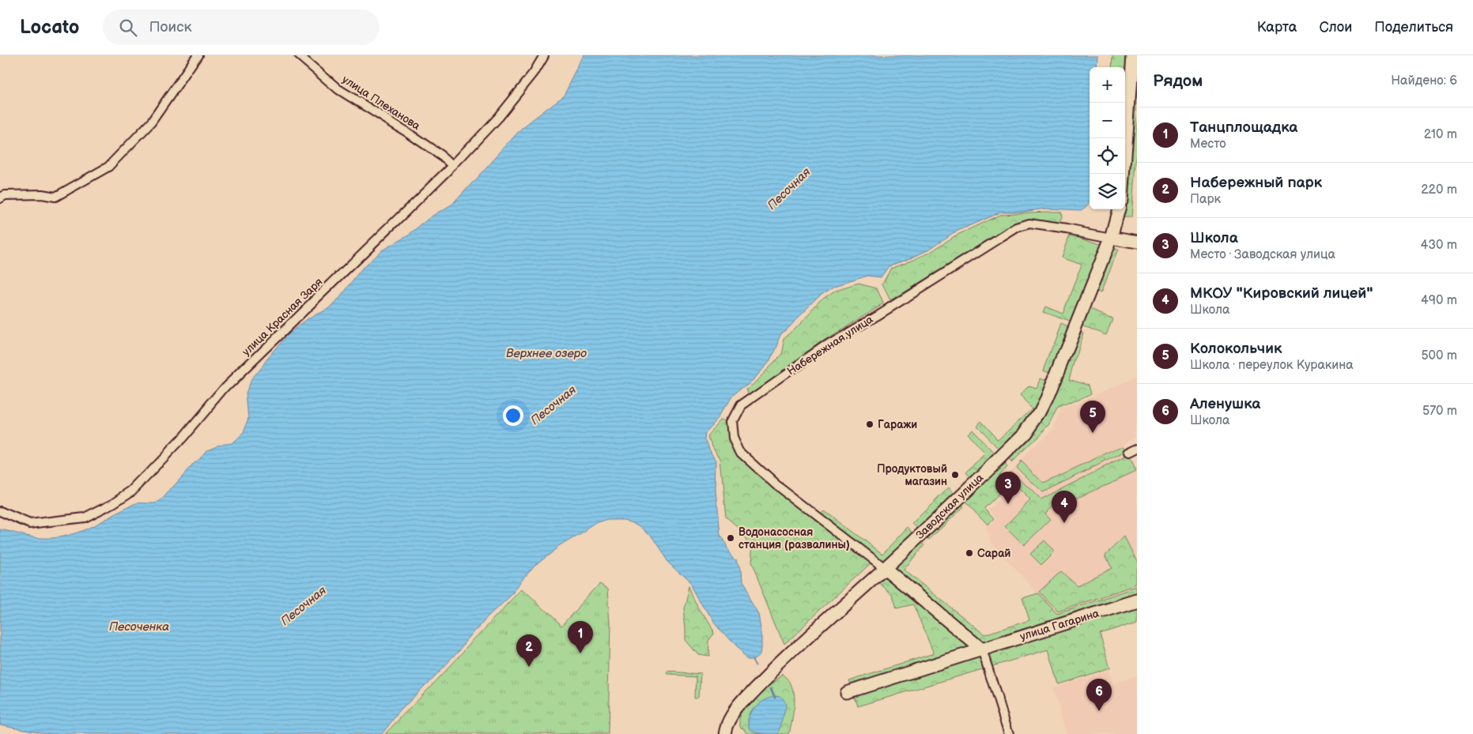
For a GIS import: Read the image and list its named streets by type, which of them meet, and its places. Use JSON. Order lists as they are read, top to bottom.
{
  "streets": {
    "main road": ["Набережная улица", "Заводская улица", "улица Гагарина"],
    "street": ["улица Плеханова", "улица Красная Заря"]
  },
  "crossings": [
    ["улица Плеханова", "улица Красная Заря"],
    ["Набережная улица", "Заводская улица"]
  ],
  "water": ["Песочная", "Верхнее озеро", "Песоченка"],
  "places": [
    "Гаражи",
    "Продуктовый магазин",
    "Водонасосная станция (развалины)",
    "Сарай"
  ],
  "page": {
    "header": "Locato",
    "search": "Поиск",
    "nav": ["Карта", "Слои", "Поделиться"],
    "heading": ["Рядом", "Найдено: 6"],
    "map_buttons": ["+", "−"],
    "list": [
      {
        "mark": "1",
        "name": "Танцплощадка",
        "note": "Место",
        "value": "210 m"
      },
      {
        "mark": "2",
        "name": "Набережный парк",
        "note": "Парк",
        "value": "220 m"
      },
      {
        "mark": "3",
        "name": "Школа",
        "note": "Место · Заводская улица",
        "value": "430 m"
      },
      {
        "mark": "4",
        "name": "МКОУ \"Кировский лицей\"",
        "note": "Школа",
        "value": "490 m"
      },
      {
        "mark": "5",
        "name": "Колокольчик",
        "note": "Школа · переулок Куракина",
        "value": "500 m"
      },
      {
        "mark": "6",
        "name": "Аленушка",
        "note": "Школа",
        "value": "570 m"
      }
    ],
    "pins": [
      "5",
      "3",
      "4",
      "1",
      "2",
      "6"
    ]
  }
}
